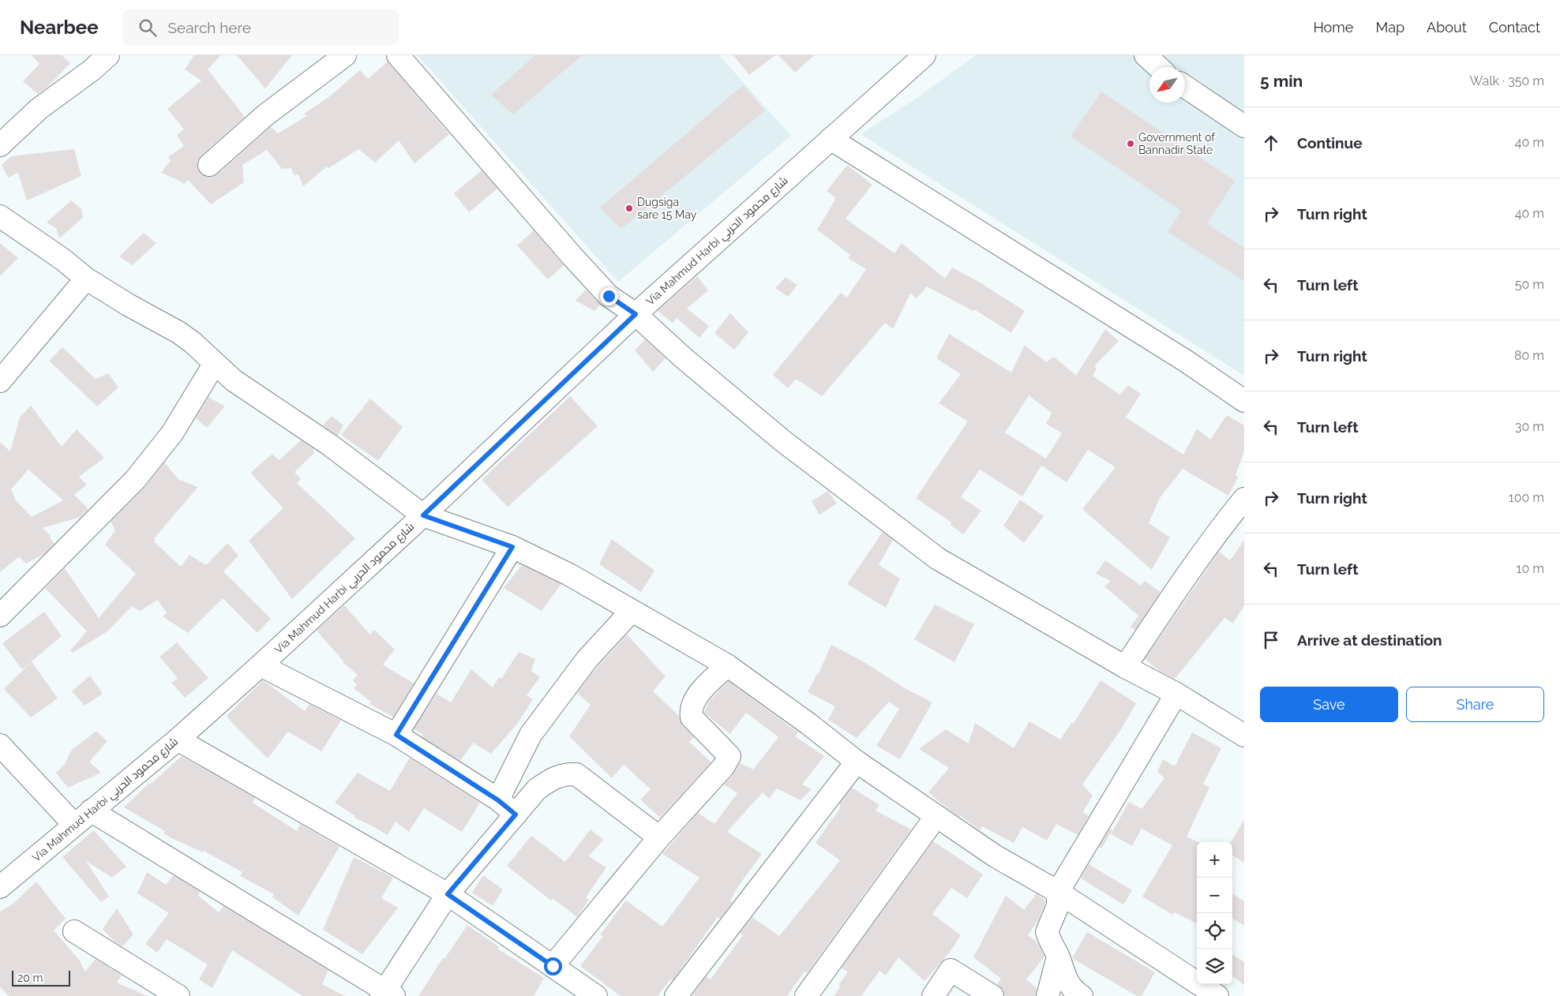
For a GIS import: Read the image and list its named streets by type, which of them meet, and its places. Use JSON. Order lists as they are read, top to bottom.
{
  "streets": {
    "street": ["Via Mahmud Harbi شارع محمود الحربي"]
  },
  "places": ["Government of Bannadir State", "Dugsiga sare 15 May"],
  "scale_bar": "20 m",
  "north": "bottom left",
  "page": {
    "header": "Nearbee",
    "search": "Search here",
    "nav": [
      "Home",
      "Map",
      "About",
      "Contact"
    ],
    "heading": ["5 min", "Walk · 350 m"],
    "list": [
      ["Continue", "40 m"],
      ["Turn right", "40 m"],
      ["Turn left", "50 m"],
      ["Turn right", "80 m"],
      ["Turn left", "30 m"],
      ["Turn right", "100 m"],
      ["Turn left", "10 m"],
      "Arrive at destination"
    ],
    "buttons": ["Save", "Share"],
    "map_buttons": ["+", "−"],
    "scale": "20 m"
  }
}
